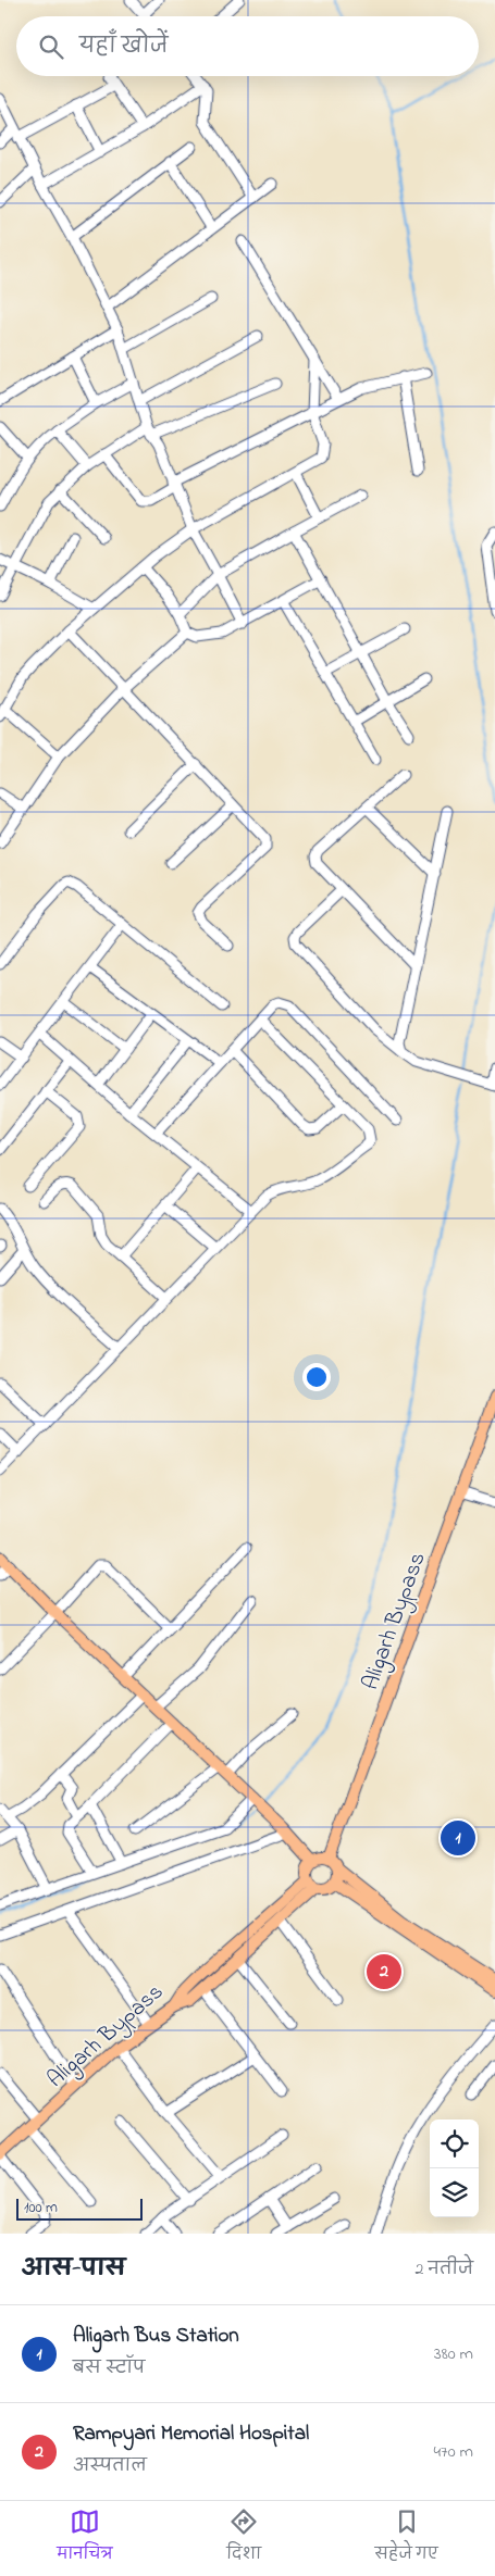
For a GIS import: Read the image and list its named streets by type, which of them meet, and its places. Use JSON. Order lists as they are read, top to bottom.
{
  "streets": {
    "main road": ["Aligarh Bypass"]
  },
  "scale_bar": "100 m",
  "page": {
    "search": "यहाँ खोजें",
    "pins": ["1", "2"],
    "scale": "100 m",
    "heading": ["आस-पास", "2 नतीजे"],
    "list": [
      {
        "mark": "1",
        "name": "Aligarh Bus Station",
        "note": "बस स्टॉप",
        "value": "380 m"
      },
      {
        "mark": "2",
        "name": "Rampyari Memorial Hospital",
        "note": "अस्पताल",
        "value": "470 m"
      }
    ],
    "nav": ["मानचित्र", "दिशा", "सहेजे गए"]
  }
}
